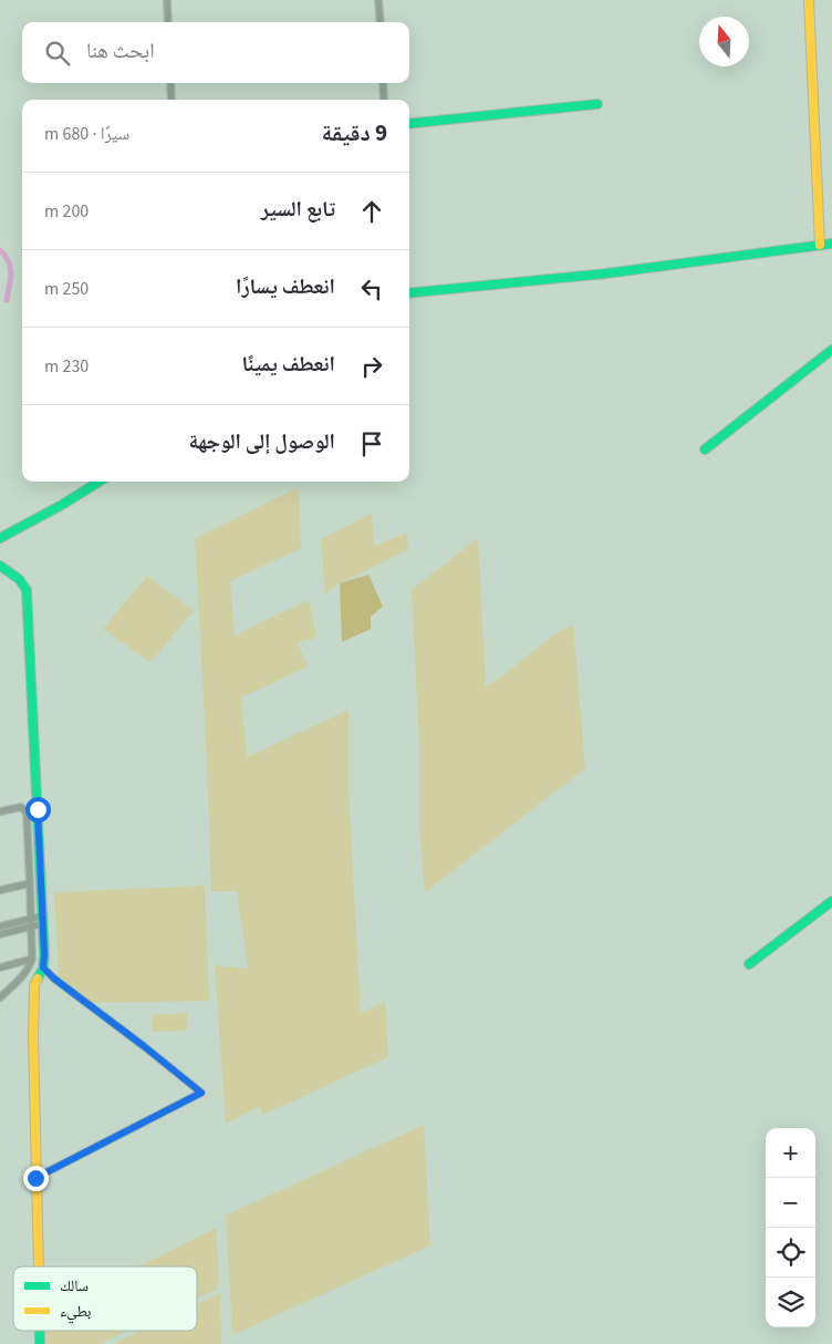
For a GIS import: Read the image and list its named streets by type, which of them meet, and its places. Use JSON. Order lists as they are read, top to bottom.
{
  "legend": ["سالك", "بطيء"],
  "north": "top",
  "page": {
    "search": "ابحث هنا",
    "heading": ["9 دقيقة", "سيرًا · 680 m"],
    "list": [
      ["تابع السير", "200 m"],
      ["انعطف يسارًا", "250 m"],
      ["انعطف يمينًا", "230 m"],
      "الوصول إلى الوجهة"
    ],
    "map_buttons": ["+", "−"]
  }
}
